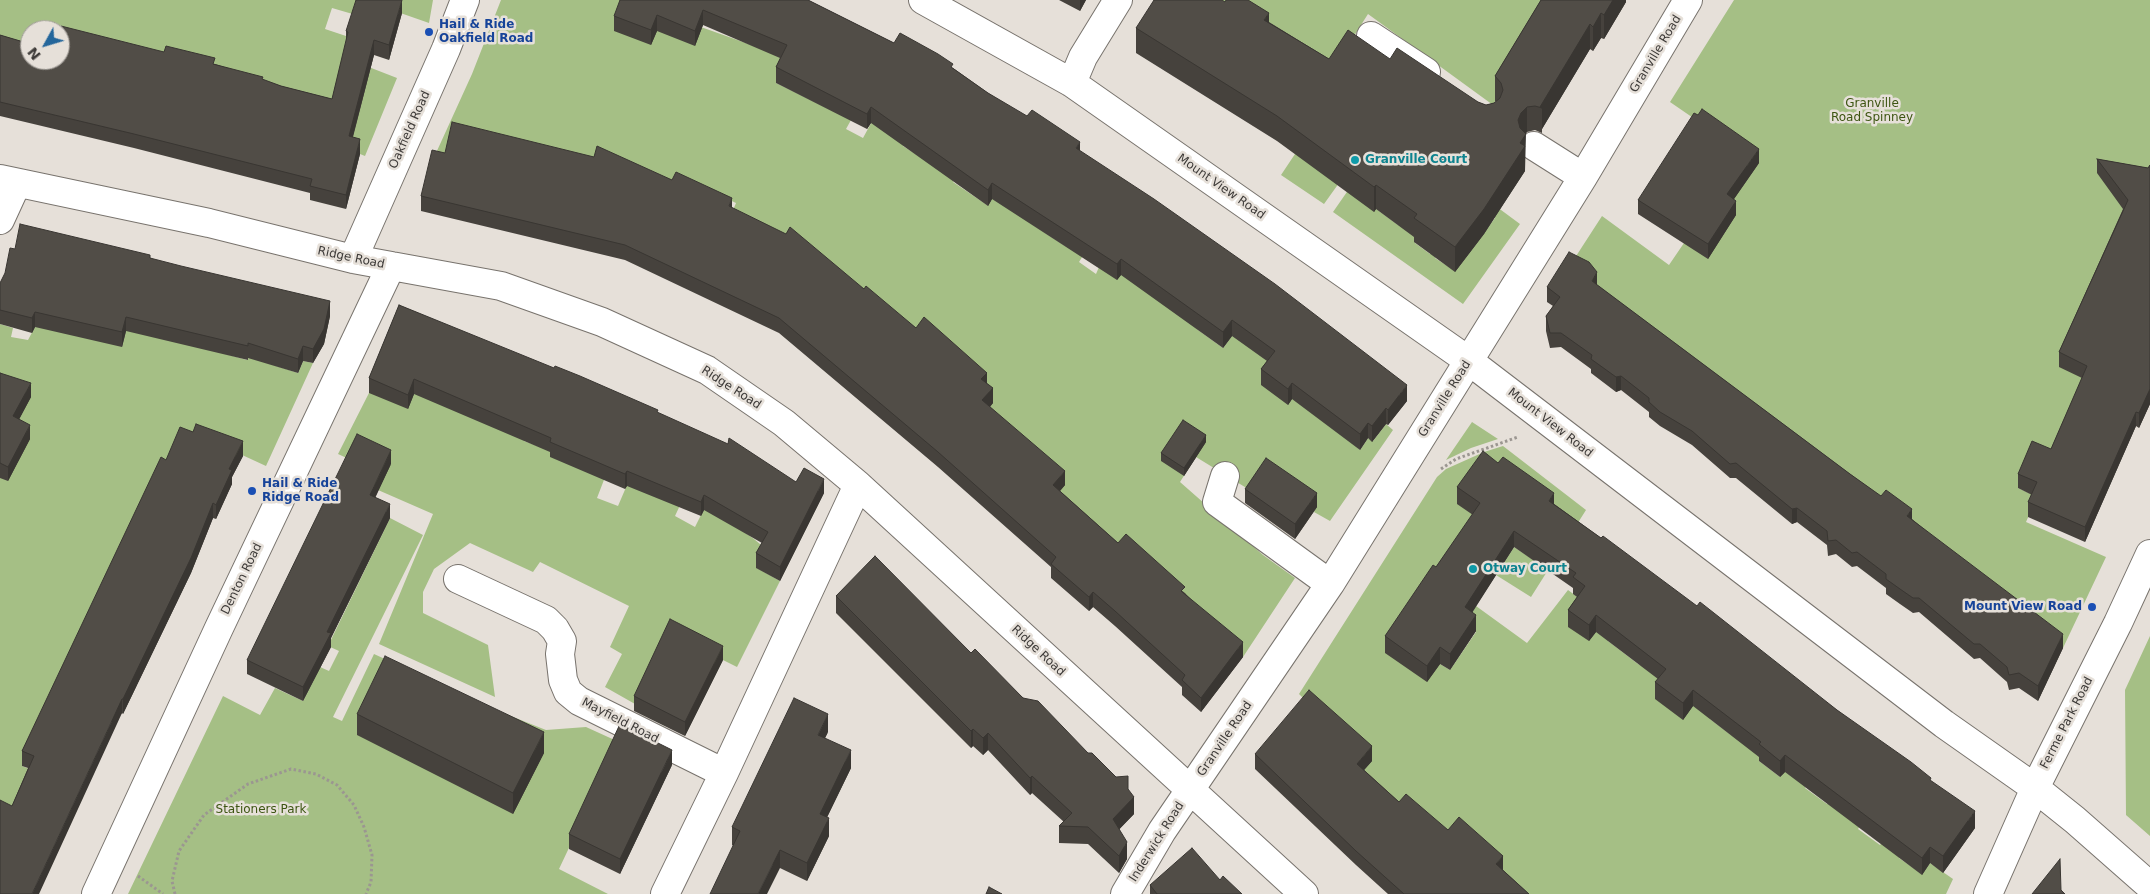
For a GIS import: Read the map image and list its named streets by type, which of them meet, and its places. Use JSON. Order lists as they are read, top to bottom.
{
  "streets": {
    "street": [
      "Granville Road",
      "Oakfield Road",
      "Mount View Road",
      "Ridge Road",
      "Denton Road",
      "Mayfield Road",
      "Ferme Park Road",
      "Inderwick Road"
    ]
  },
  "crossings": [
    ["Granville Road", "Mount View Road"],
    ["Granville Road", "Ridge Road"],
    ["Granville Road", "Inderwick Road"],
    ["Oakfield Road", "Ridge Road"],
    ["Mount View Road", "Ferme Park Road"],
    ["Ridge Road", "Denton Road"],
    ["Ridge Road", "Inderwick Road"]
  ],
  "parks": ["Granville Road Spinney", "Stationers Park"],
  "places": [
    "Hail & Ride Oakfield Road",
    "Granville Court",
    "Hail & Ride Ridge Road",
    "Otway Court",
    "Mount View Road"
  ],
  "north": "bottom left"
}
